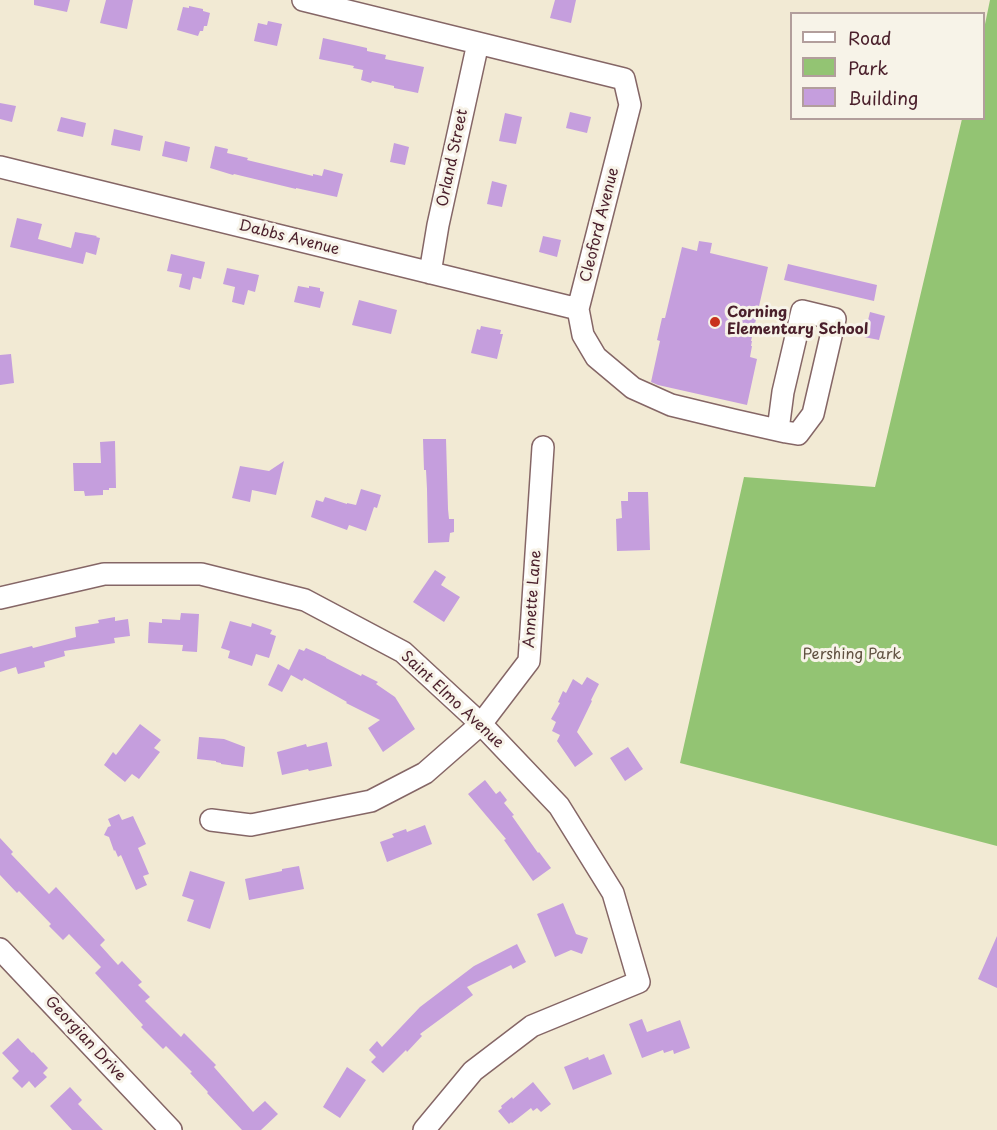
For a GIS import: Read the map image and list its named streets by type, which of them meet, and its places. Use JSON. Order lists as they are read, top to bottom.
{
  "streets": {
    "street": [
      "Orland Street",
      "Cleoford Avenue",
      "Dabbs Avenue",
      "Annette Lane",
      "Saint Elmo Avenue",
      "Georgian Drive"
    ]
  },
  "crossings": [
    ["Orland Street", "Cleoford Avenue"],
    ["Orland Street", "Dabbs Avenue"],
    ["Cleoford Avenue", "Dabbs Avenue"],
    ["Annette Lane", "Saint Elmo Avenue"]
  ],
  "parks": ["Pershing Park"],
  "places": ["Corning Elementary School"],
  "legend": ["Road", "Park", "Building"]
}
